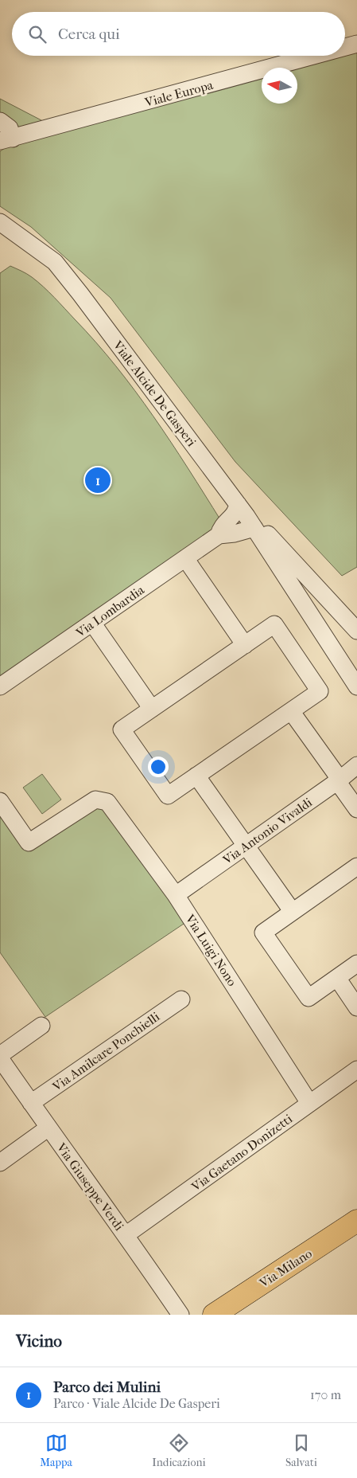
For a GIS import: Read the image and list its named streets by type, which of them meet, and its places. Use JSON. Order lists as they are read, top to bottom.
{
  "streets": {
    "main road": ["Via Milano"],
    "street": [
      "Viale Europa",
      "Viale Alcide De Gasperi",
      "Via Lombardia",
      "Via Antonio Vivaldi",
      "Via Luigi Nono",
      "Via Amilcare Ponchielli",
      "Via Gaetano Donizetti",
      "Via Giuseppe Verdi"
    ]
  },
  "crossings": [
    ["Viale Alcide De Gasperi", "Via Lombardia"],
    ["Via Antonio Vivaldi", "Via Luigi Nono"],
    ["Via Luigi Nono", "Via Gaetano Donizetti"],
    ["Via Amilcare Ponchielli", "Via Giuseppe Verdi"],
    ["Via Gaetano Donizetti", "Via Giuseppe Verdi"]
  ],
  "north": "left",
  "page": {
    "search": "Cerca qui",
    "pins": "1",
    "heading": "Vicino",
    "list": [
      {
        "mark": "1",
        "name": "Parco dei Mulini",
        "note": "Parco · Viale Alcide De Gasperi",
        "value": "170 m"
      }
    ],
    "nav": ["Mappa", "Indicazioni", "Salvati"]
  }
}
